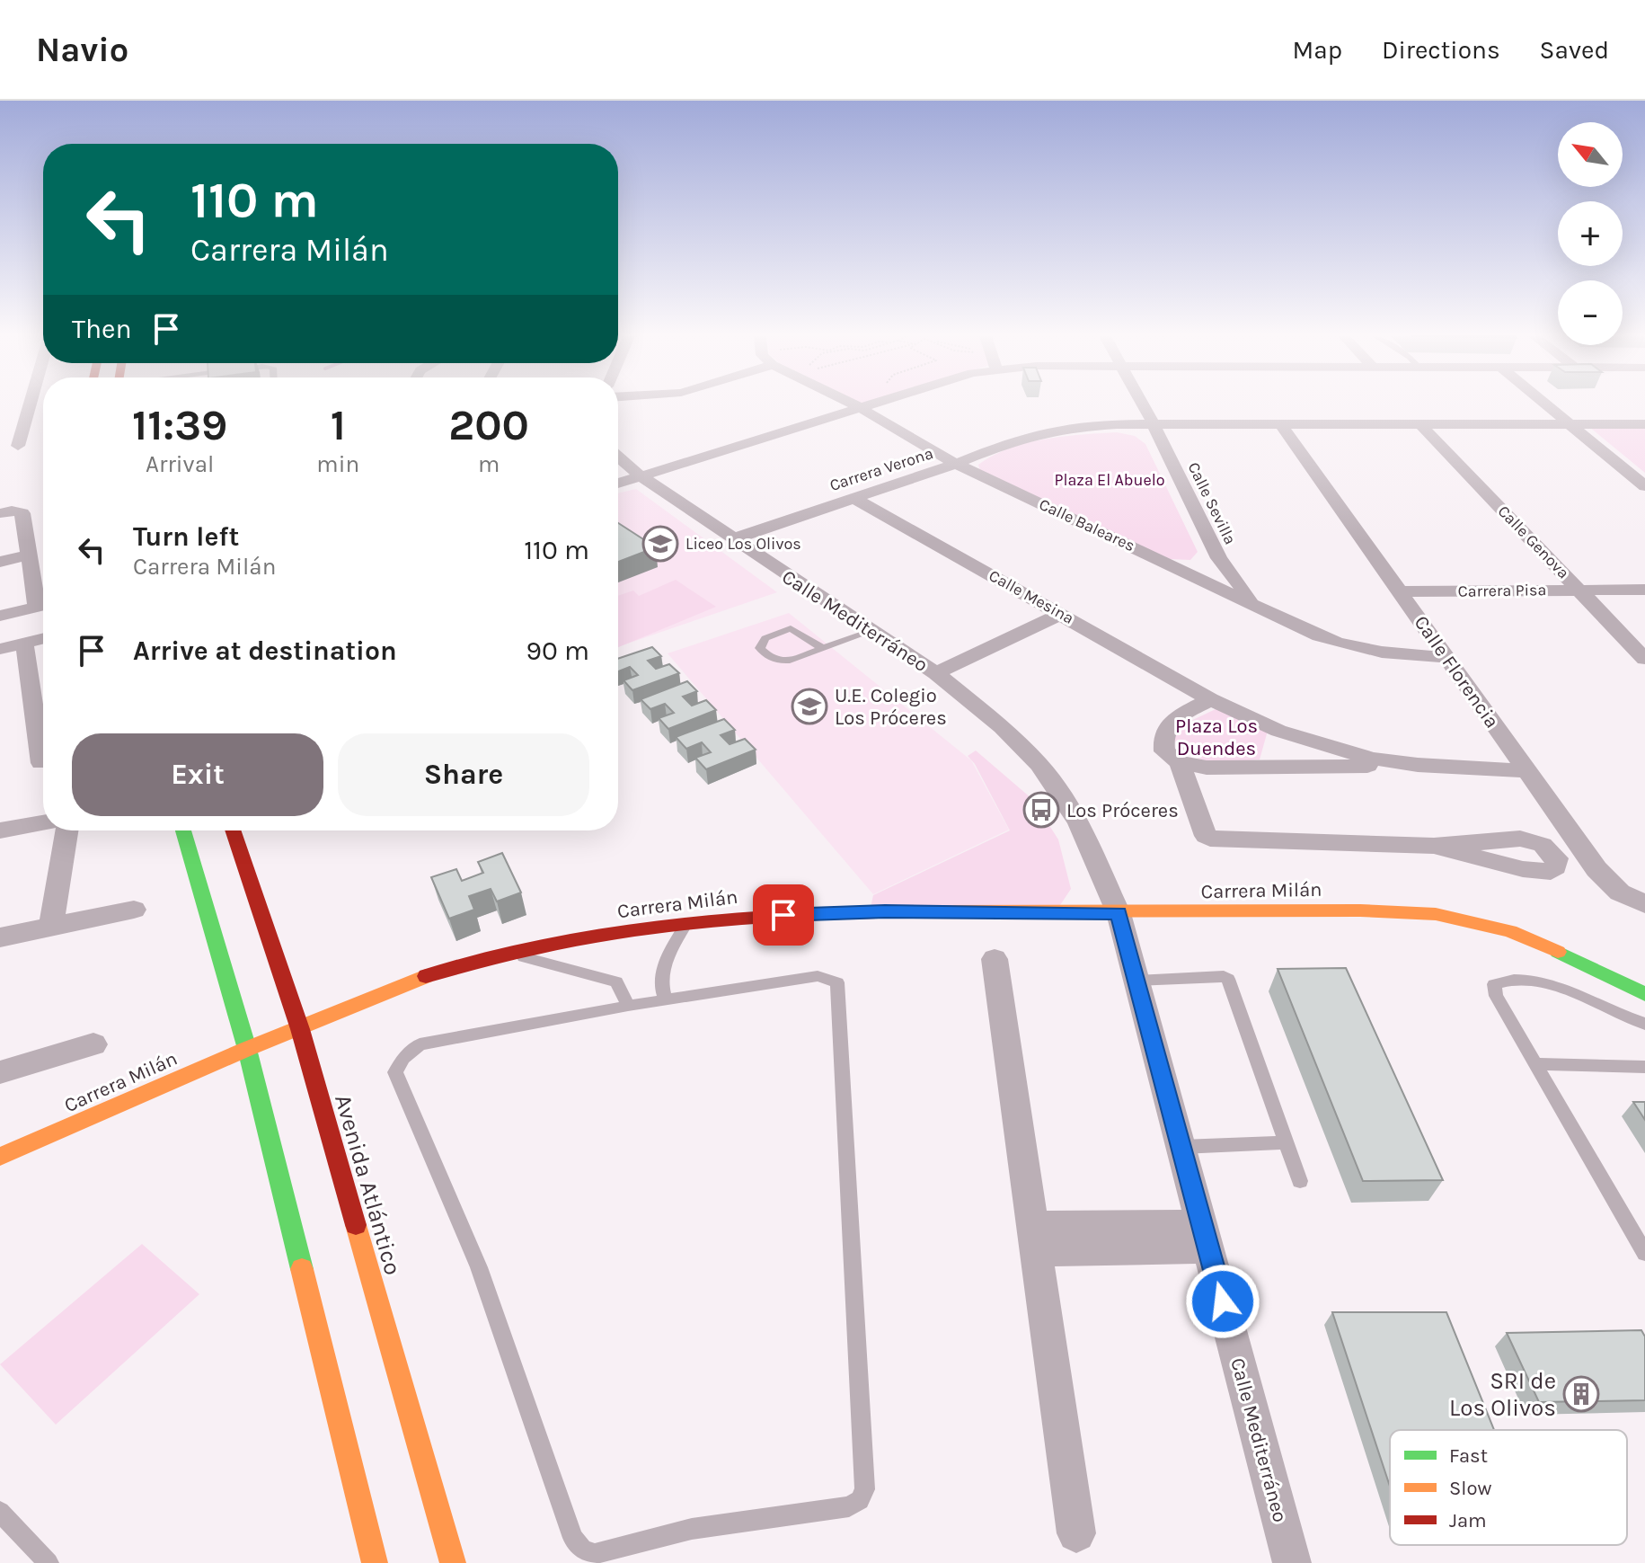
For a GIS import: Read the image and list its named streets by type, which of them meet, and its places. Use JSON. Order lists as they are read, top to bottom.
{
  "streets": {
    "main road": ["Carrera Milán", "Avenida Atlántico"],
    "street": [
      "Carrera Verona",
      "Calle Sevilla",
      "Calle Baleares",
      "Calle Genova",
      "Carrera Pisa",
      "Calle Mesina",
      "Calle Mediterráneo",
      "Calle Florencia"
    ]
  },
  "crossings": [
    ["Carrera Verona", "Calle Sevilla"],
    ["Carrera Verona", "Calle Baleares"],
    ["Carrera Verona", "Calle Genova"],
    ["Carrera Verona", "Calle Mesina"],
    ["Carrera Verona", "Calle Mediterráneo"],
    ["Carrera Verona", "Calle Florencia"],
    ["Calle Sevilla", "Calle Baleares"],
    ["Calle Baleares", "Calle Florencia"],
    ["Calle Genova", "Carrera Pisa"],
    ["Carrera Pisa", "Calle Florencia"],
    ["Calle Mesina", "Calle Florencia"],
    ["Calle Mediterráneo", "Carrera Milán"],
    ["Carrera Milán", "Avenida Atlántico"]
  ],
  "parks": ["Plaza El Abuelo", "Plaza Los Duendes"],
  "places": {
    "school or university": ["Liceo Los Olivos", "U.E. Colegio Los Próceres"],
    "bus stop": ["Los Próceres"],
    "building": ["SRI de Los Olivos"]
  },
  "legend": ["Fast", "Slow", "Jam"],
  "north": "top left",
  "page": {
    "header": "Navio",
    "nav": ["Map", "Directions", "Saved"],
    "map_buttons": ["+", "−"],
    "turn": ["110 m", "Carrera Milán"],
    "then": "Then",
    "eta": [
      "11:39",
      "Arrival",
      "1",
      "min",
      "200",
      "m"
    ],
    "list": [
      {
        "name": "Turn left",
        "note": "Carrera Milán",
        "value": "110 m"
      },
      {
        "name": "Arrive at destination",
        "value": "90 m"
      }
    ],
    "buttons": ["Exit", "Share"]
  }
}
